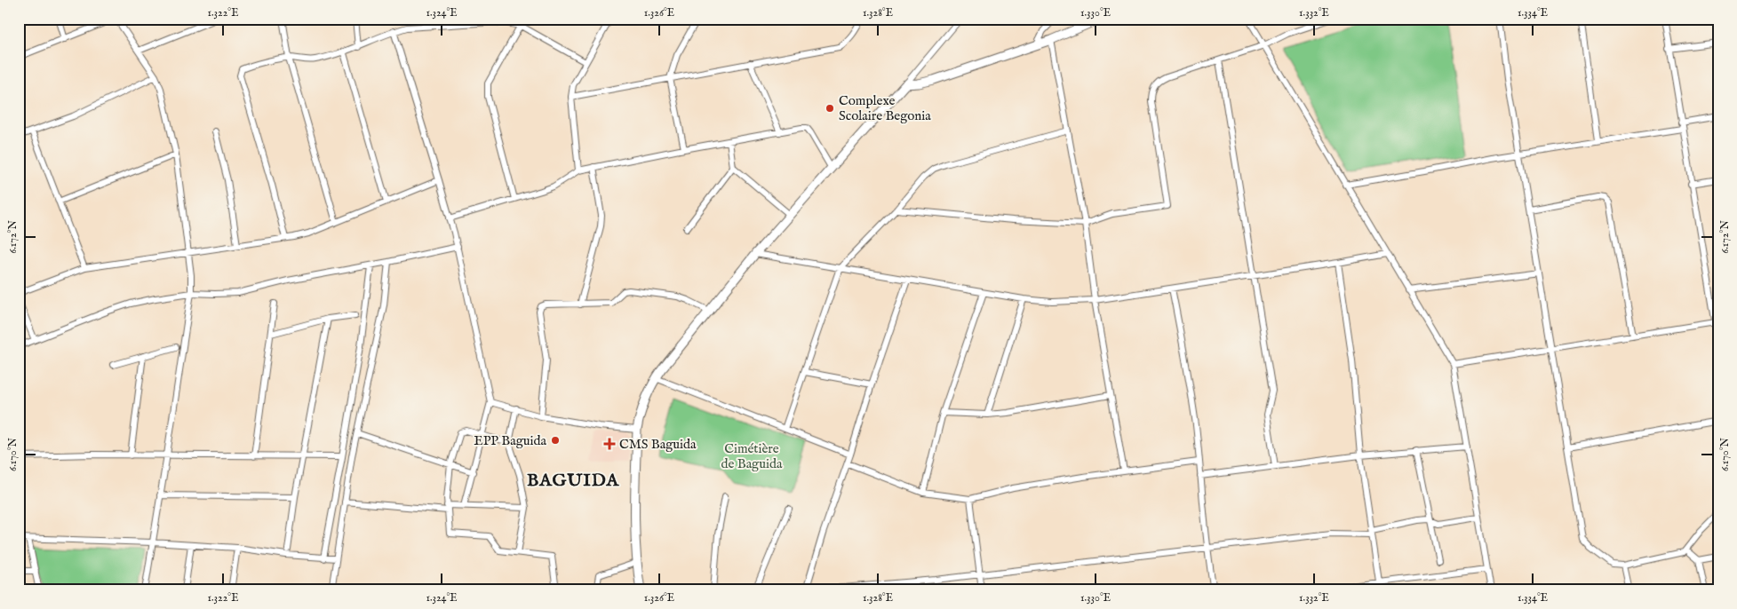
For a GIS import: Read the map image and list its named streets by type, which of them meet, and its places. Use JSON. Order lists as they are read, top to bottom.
{
  "districts": ["BAGUIDA"],
  "parks": ["Cimétière de Baguida"],
  "places": {
    "other": ["Complexe Scolaire Begonia", "EPP Baguida"],
    "health": ["CMS Baguida"]
  },
  "coordinates": [
    "1.322°E",
    "1.324°E",
    "1.326°E",
    "1.328°E",
    "1.330°E",
    "1.332°E",
    "1.334°E",
    "6.172°N",
    "6.170°N"
  ]
}
